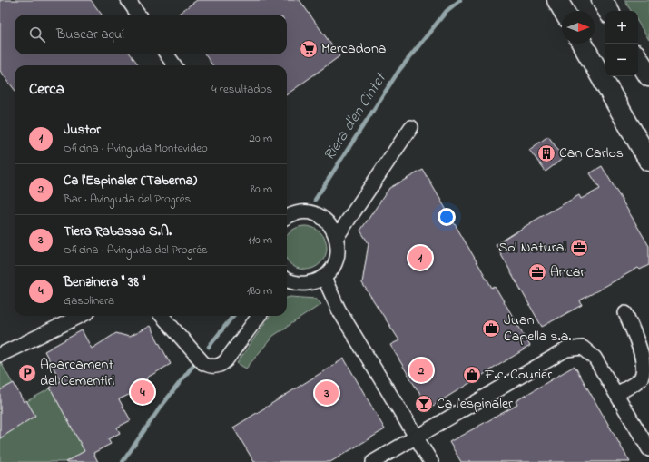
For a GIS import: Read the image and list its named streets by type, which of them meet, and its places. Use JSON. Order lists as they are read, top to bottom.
{
  "water": ["Riera d'en Cintet"],
  "places": {
    "supermarket": ["Mercadona"],
    "building": ["Can Carlos"],
    "office": ["Sol Natural", "Ancar", "Juan Capella s.a."],
    "parking": ["Aparcament del Cementiri"],
    "shop": ["F.c. Courier"],
    "bar": ["Ca l'espinaler"]
  },
  "north": "right",
  "page": {
    "map_buttons": ["+", "−"],
    "search": "Buscar aquí",
    "heading": ["Cerca", "4 resultados"],
    "list": [
      {
        "mark": "1",
        "name": "Justor",
        "note": "Oficina · Avinguda Montevideo",
        "value": "20 m"
      },
      {
        "mark": "2",
        "name": "Ca l'Espinaler (Taberna)",
        "note": "Bar · Avinguda del Progrés",
        "value": "80 m"
      },
      {
        "mark": "3",
        "name": "Tiera Rabassa S.A.",
        "note": "Oficina · Avinguda del Progrés",
        "value": "110 m"
      },
      {
        "mark": "4",
        "name": "Benzinera \" 38 \"",
        "note": "Gasolinera",
        "value": "180 m"
      }
    ],
    "pins": [
      "1",
      "2",
      "4",
      "3"
    ]
  }
}
